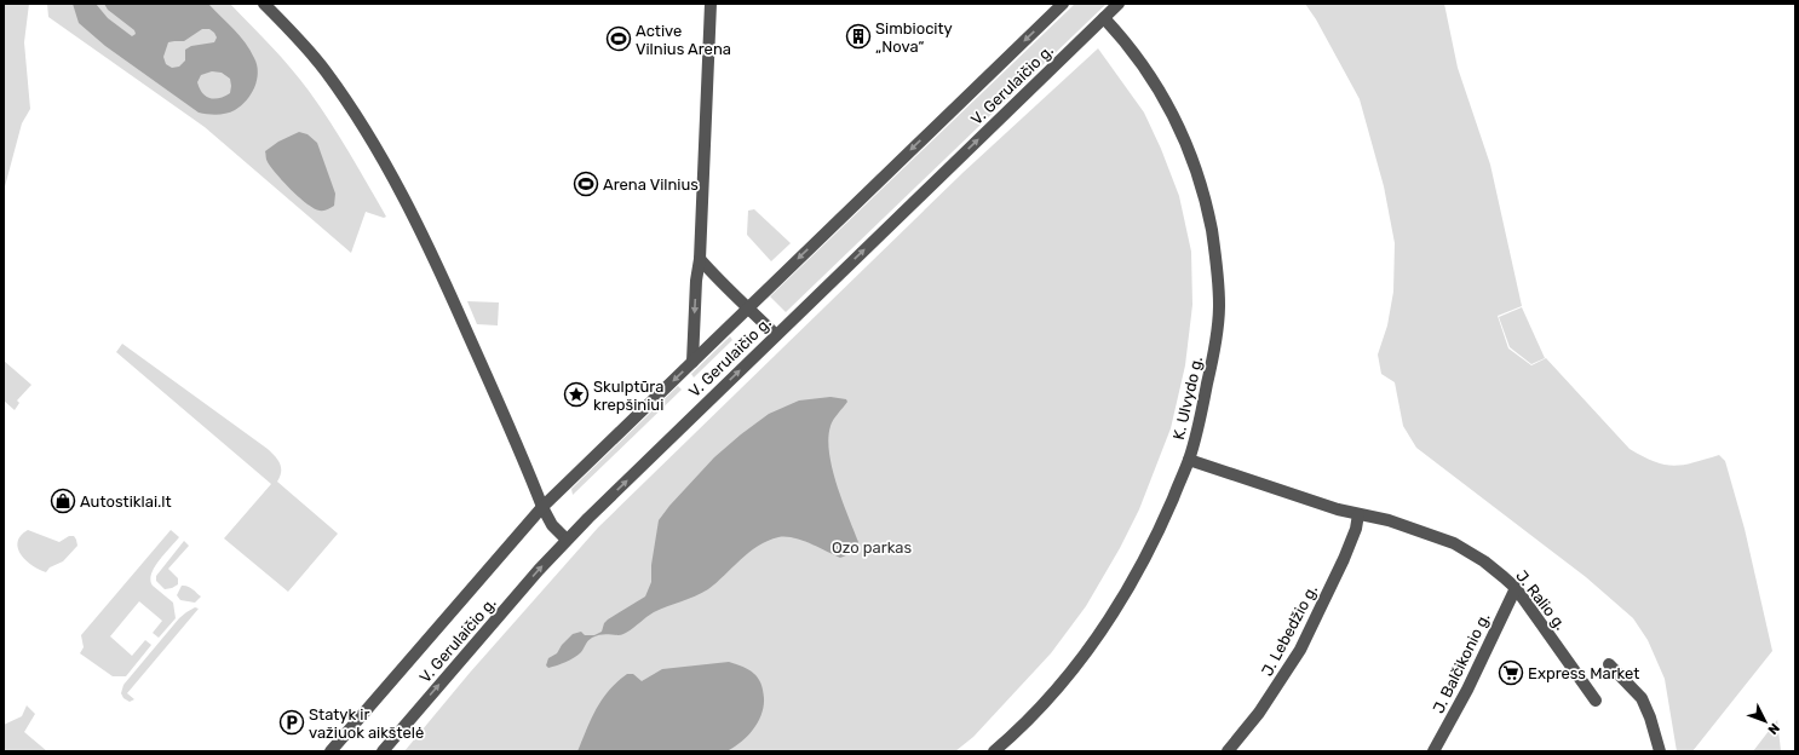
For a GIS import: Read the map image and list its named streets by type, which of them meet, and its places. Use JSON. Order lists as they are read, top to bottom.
{
  "streets": {
    "street": [
      "V. Gerulaičio g.",
      "K. Ulvydo g.",
      "J. Ralio g.",
      "J. Lebedžio g.",
      "J. Balčikonio g."
    ]
  },
  "crossings": [
    ["V. Gerulaičio g.", "K. Ulvydo g."],
    ["K. Ulvydo g.", "J. Ralio g."],
    ["J. Ralio g.", "J. Lebedžio g."],
    ["J. Ralio g.", "J. Balčikonio g."]
  ],
  "parks": ["Ozo parkas"],
  "places": {
    "building": ["Simbiocity „Nova“"],
    "sports": ["Active Vilnius Arena", "Arena Vilnius"],
    "place": ["Skulptūra krepšiniui"],
    "shop": ["Autostiklai.lt"],
    "supermarket": ["Express Market"],
    "parking": ["Statyk ir važiuok aikštelė"]
  },
  "north": "bottom right"
}
